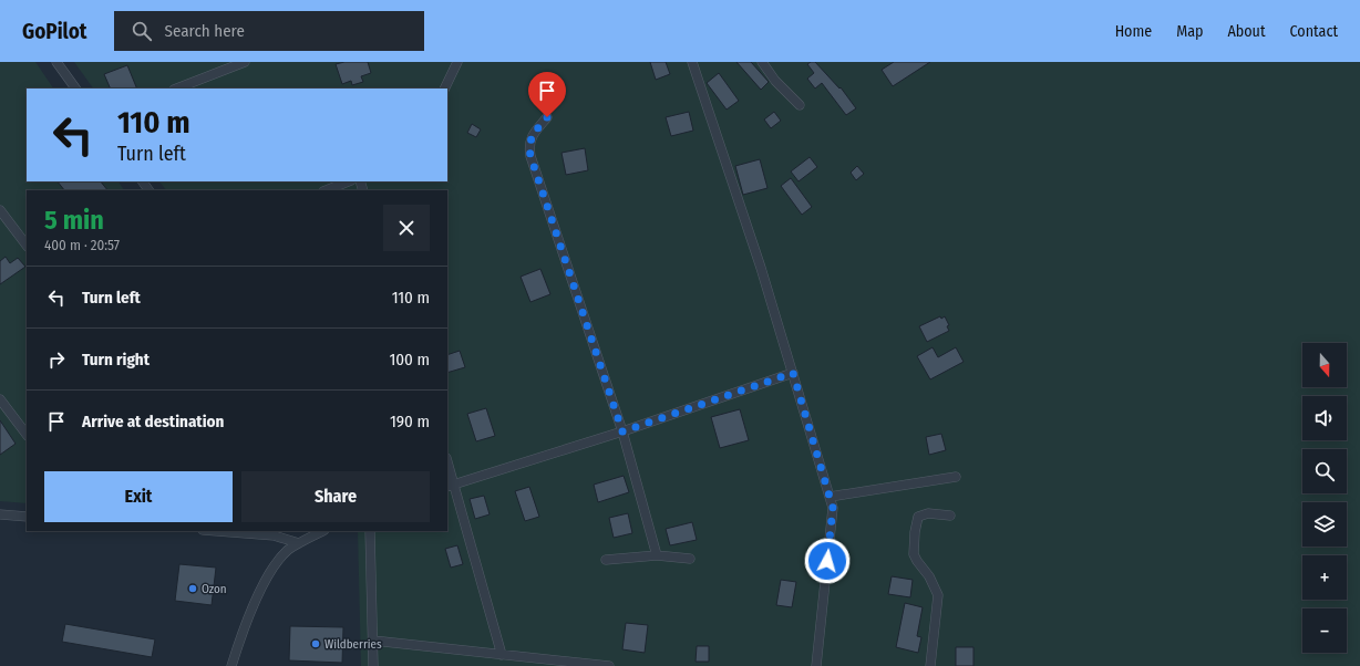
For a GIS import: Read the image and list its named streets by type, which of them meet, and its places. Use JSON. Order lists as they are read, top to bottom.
{
  "places": ["Ozon", "Wildberries"],
  "north": "bottom",
  "page": {
    "header": "GoPilot",
    "search": "Search here",
    "nav": [
      "Home",
      "Map",
      "About",
      "Contact"
    ],
    "turn": ["110 m", "Turn left"],
    "heading": ["5 min", "400 m · 20:57"],
    "list": [
      {
        "name": "Turn left",
        "value": "110 m"
      },
      {
        "name": "Turn right",
        "value": "100 m"
      },
      {
        "name": "Arrive at destination",
        "value": "190 m"
      }
    ],
    "map_buttons": ["+", "−"],
    "buttons": ["Exit", "Share"]
  }
}
